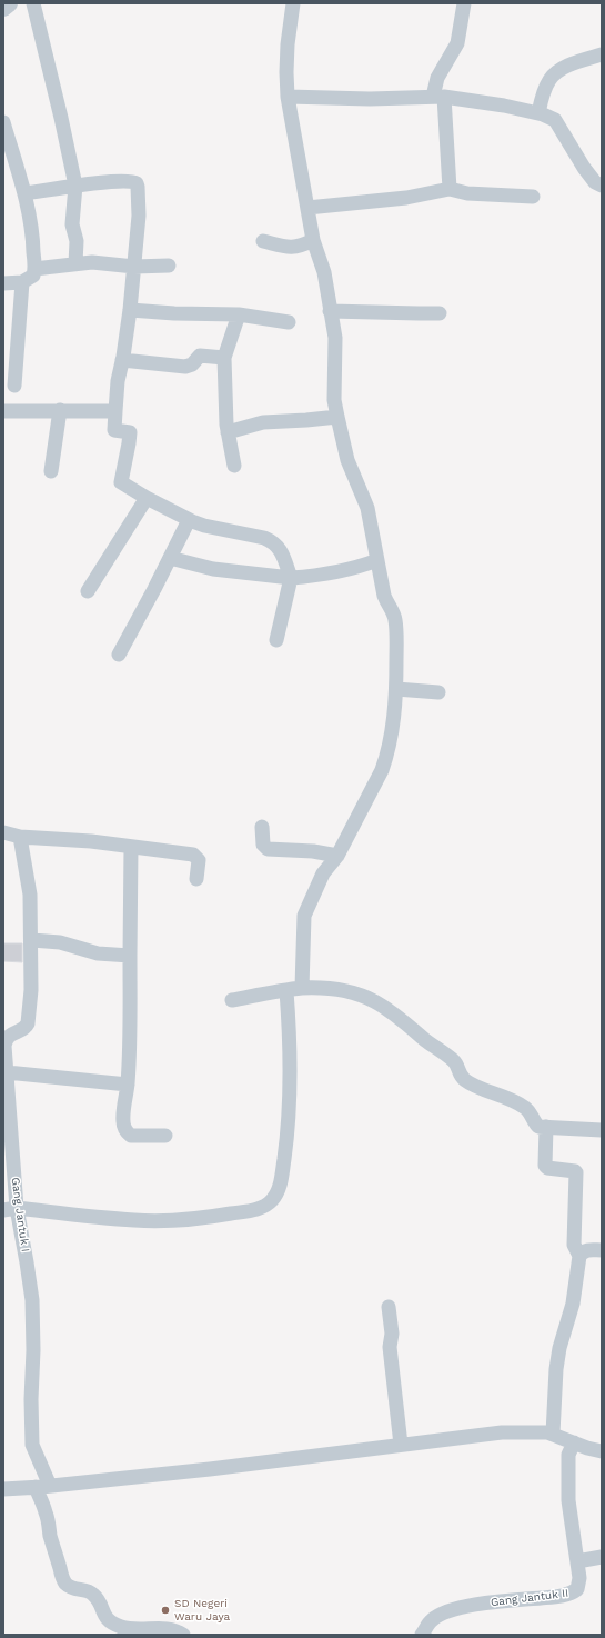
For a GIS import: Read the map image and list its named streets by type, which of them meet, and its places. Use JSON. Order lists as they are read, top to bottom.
{
  "streets": {
    "street": ["Gang Jantuk I", "Gang Jantuk II"]
  },
  "places": ["SD Negeri Waru Jaya"]
}
